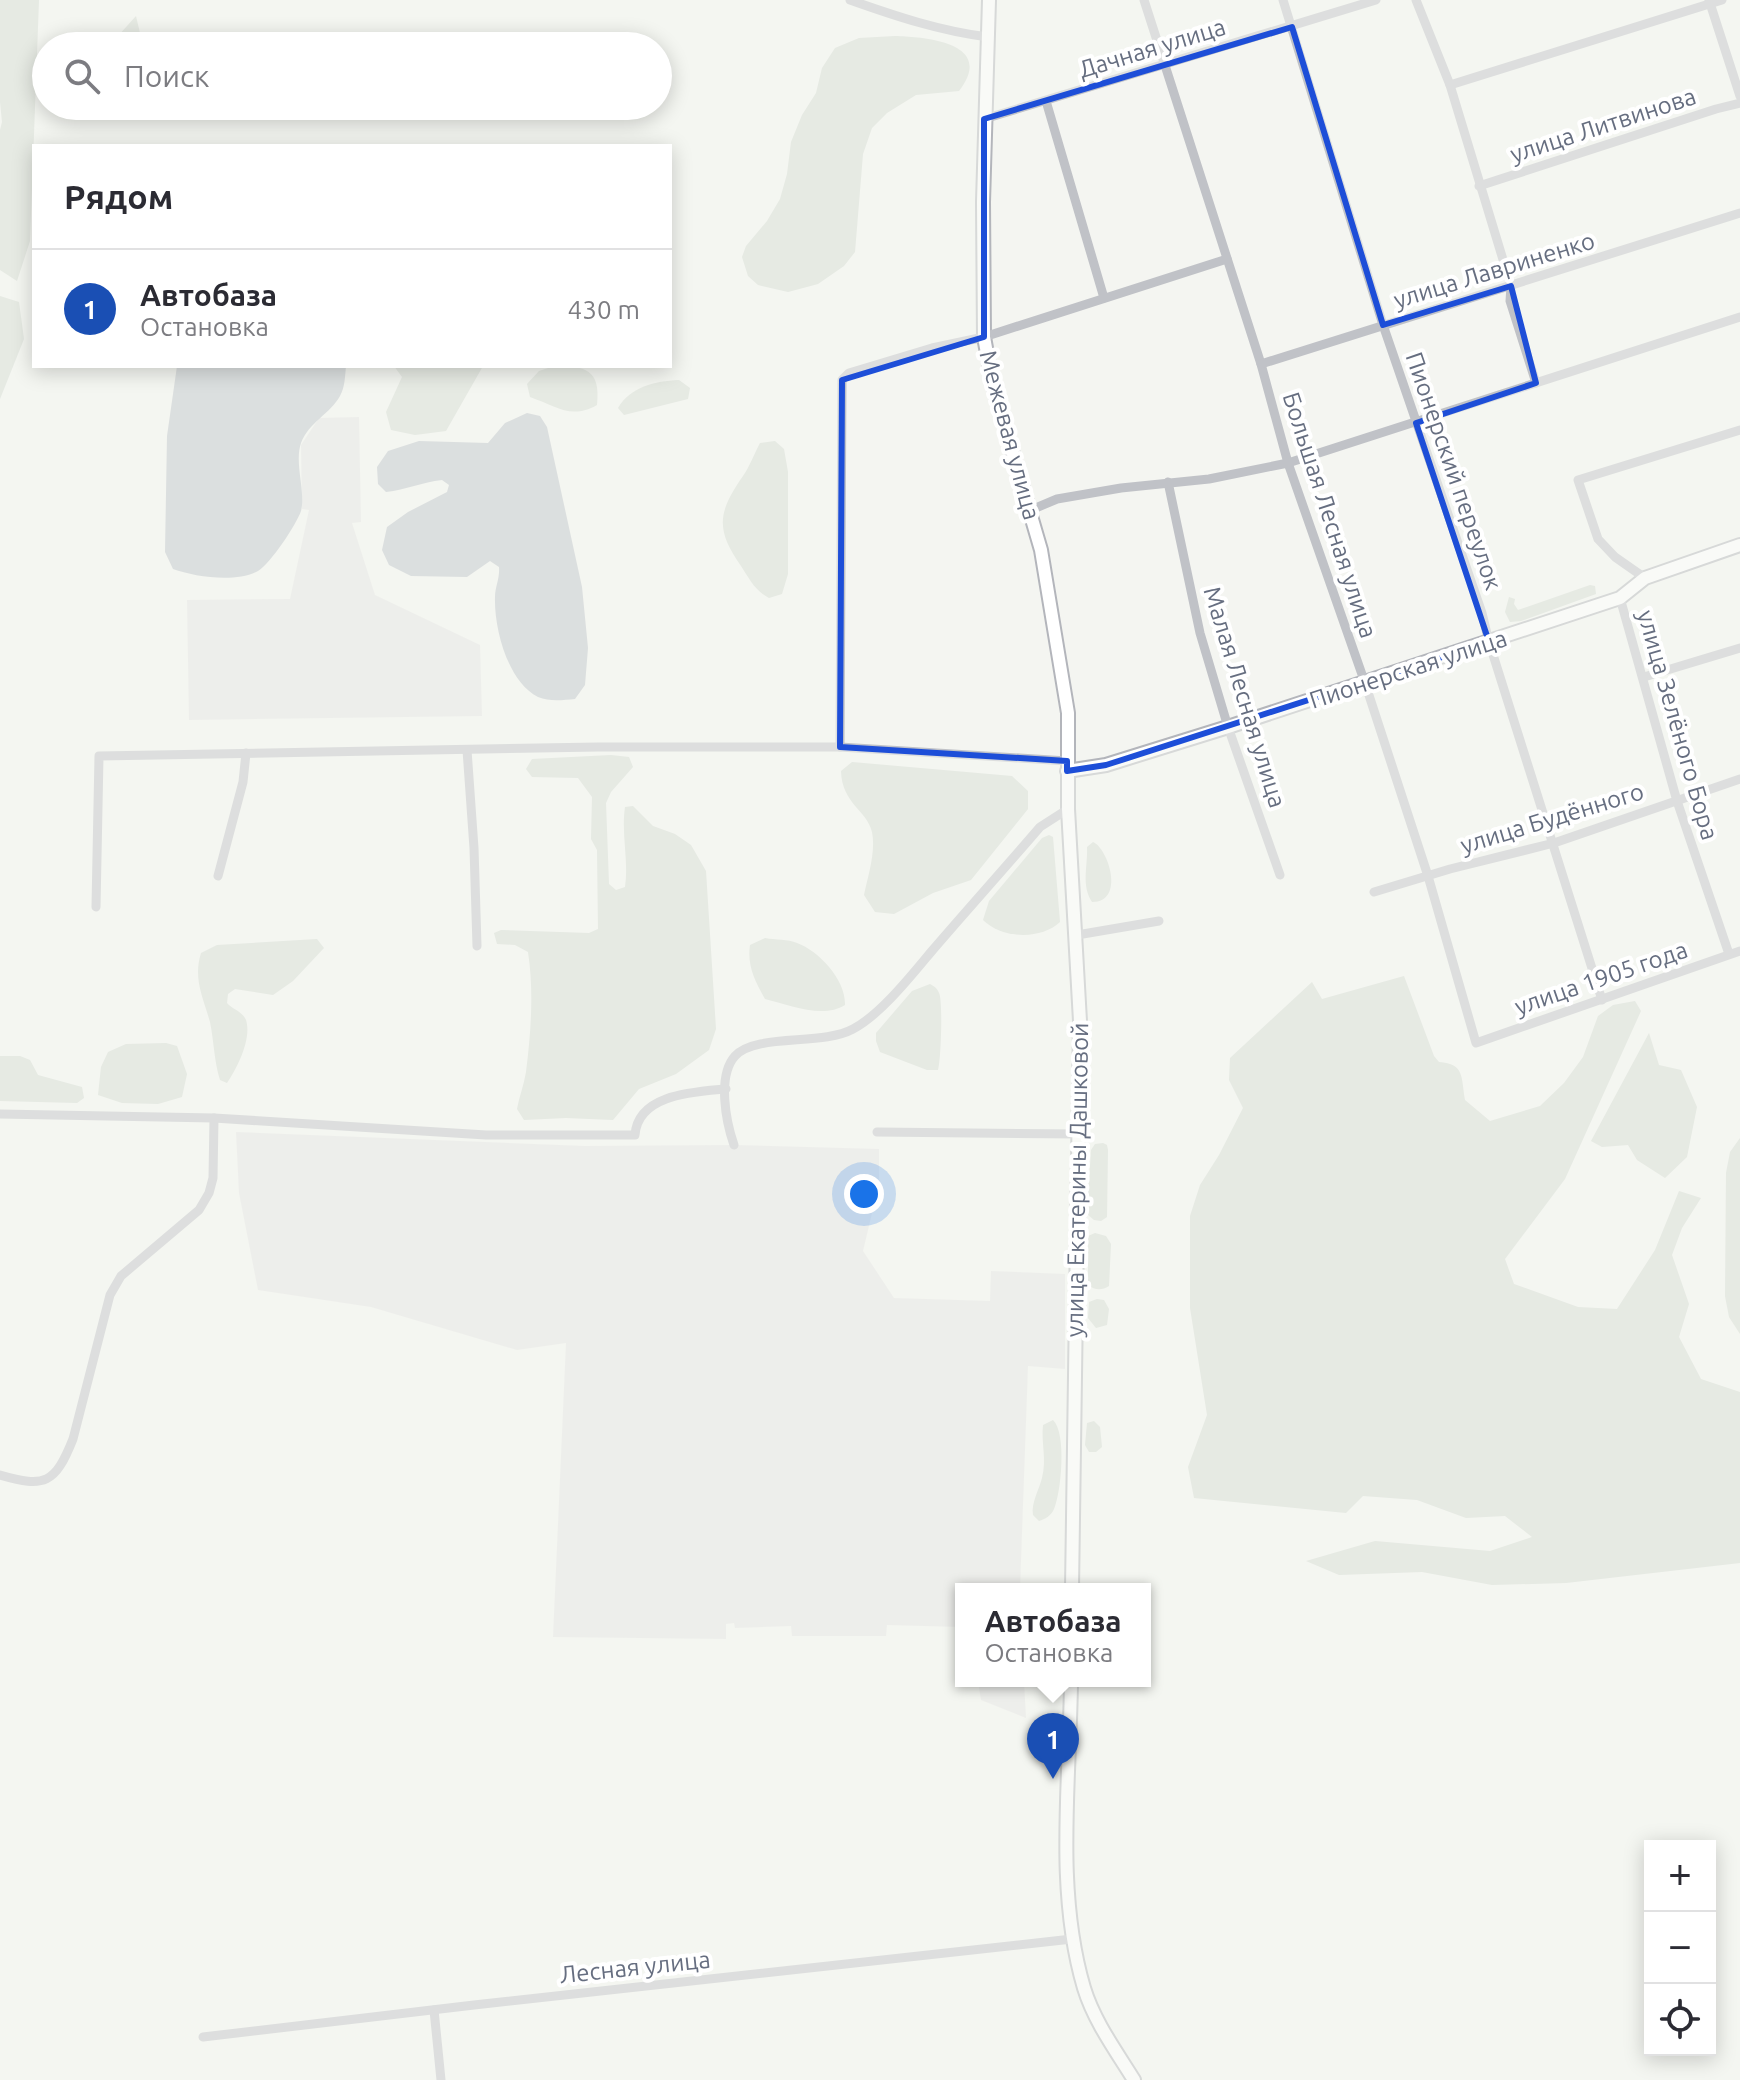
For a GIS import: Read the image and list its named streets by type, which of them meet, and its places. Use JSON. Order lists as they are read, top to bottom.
{
  "streets": {
    "street": [
      "Дачная улица",
      "улица Литвинова",
      "улица Лавриненко",
      "Межевая улица",
      "Пионерский переулок",
      "Большая Лесная улица",
      "Пионерская улица",
      "Малая Лесная улица",
      "улица Зелёного Бора",
      "улица Будённого",
      "улица 1905 года",
      "улица Екатерины Дашковой",
      "Лесная улица"
    ]
  },
  "crossings": [
    ["Дачная улица", "Межевая улица"],
    ["Дачная улица", "Пионерский переулок"],
    ["Дачная улица", "Большая Лесная улица"],
    ["улица Лавриненко", "Пионерский переулок"],
    ["улица Лавриненко", "Большая Лесная улица"],
    ["Межевая улица", "Пионерская улица"],
    ["Межевая улица", "улица Екатерины Дашковой"],
    ["Пионерский переулок", "Пионерская улица"],
    ["Пионерский переулок", "улица Будённого"],
    ["Пионерский переулок", "улица 1905 года"],
    ["Большая Лесная улица", "Пионерская улица"],
    ["Большая Лесная улица", "улица Будённого"],
    ["Большая Лесная улица", "улица 1905 года"],
    ["Пионерская улица", "Малая Лесная улица"],
    ["Пионерская улица", "улица Зелёного Бора"],
    ["Пионерская улица", "улица Екатерины Дашковой"],
    ["улица Зелёного Бора", "улица Будённого"],
    ["улица Зелёного Бора", "улица 1905 года"]
  ],
  "page": {
    "search": "Поиск",
    "heading": "Рядом",
    "list": [
      {
        "mark": "1",
        "name": "Автобаза",
        "note": "Остановка",
        "value": "430 m"
      }
    ],
    "popup": ["Автобаза", "Остановка"],
    "pins": "1",
    "map_buttons": ["+", "−"]
  }
}
